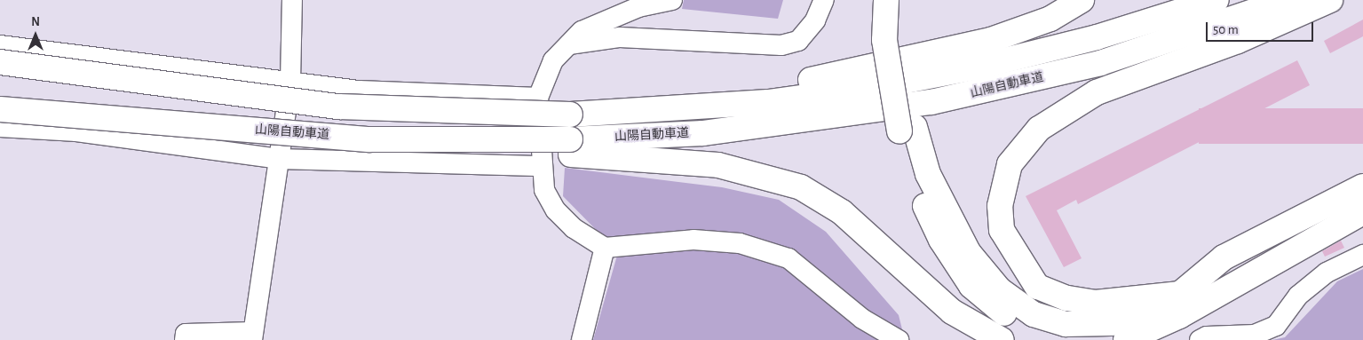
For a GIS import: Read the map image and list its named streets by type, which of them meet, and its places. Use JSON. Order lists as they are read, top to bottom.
{
  "streets": {
    "highway": ["山陽自動車道"]
  },
  "scale_bar": "50 m",
  "north": "top"
}
